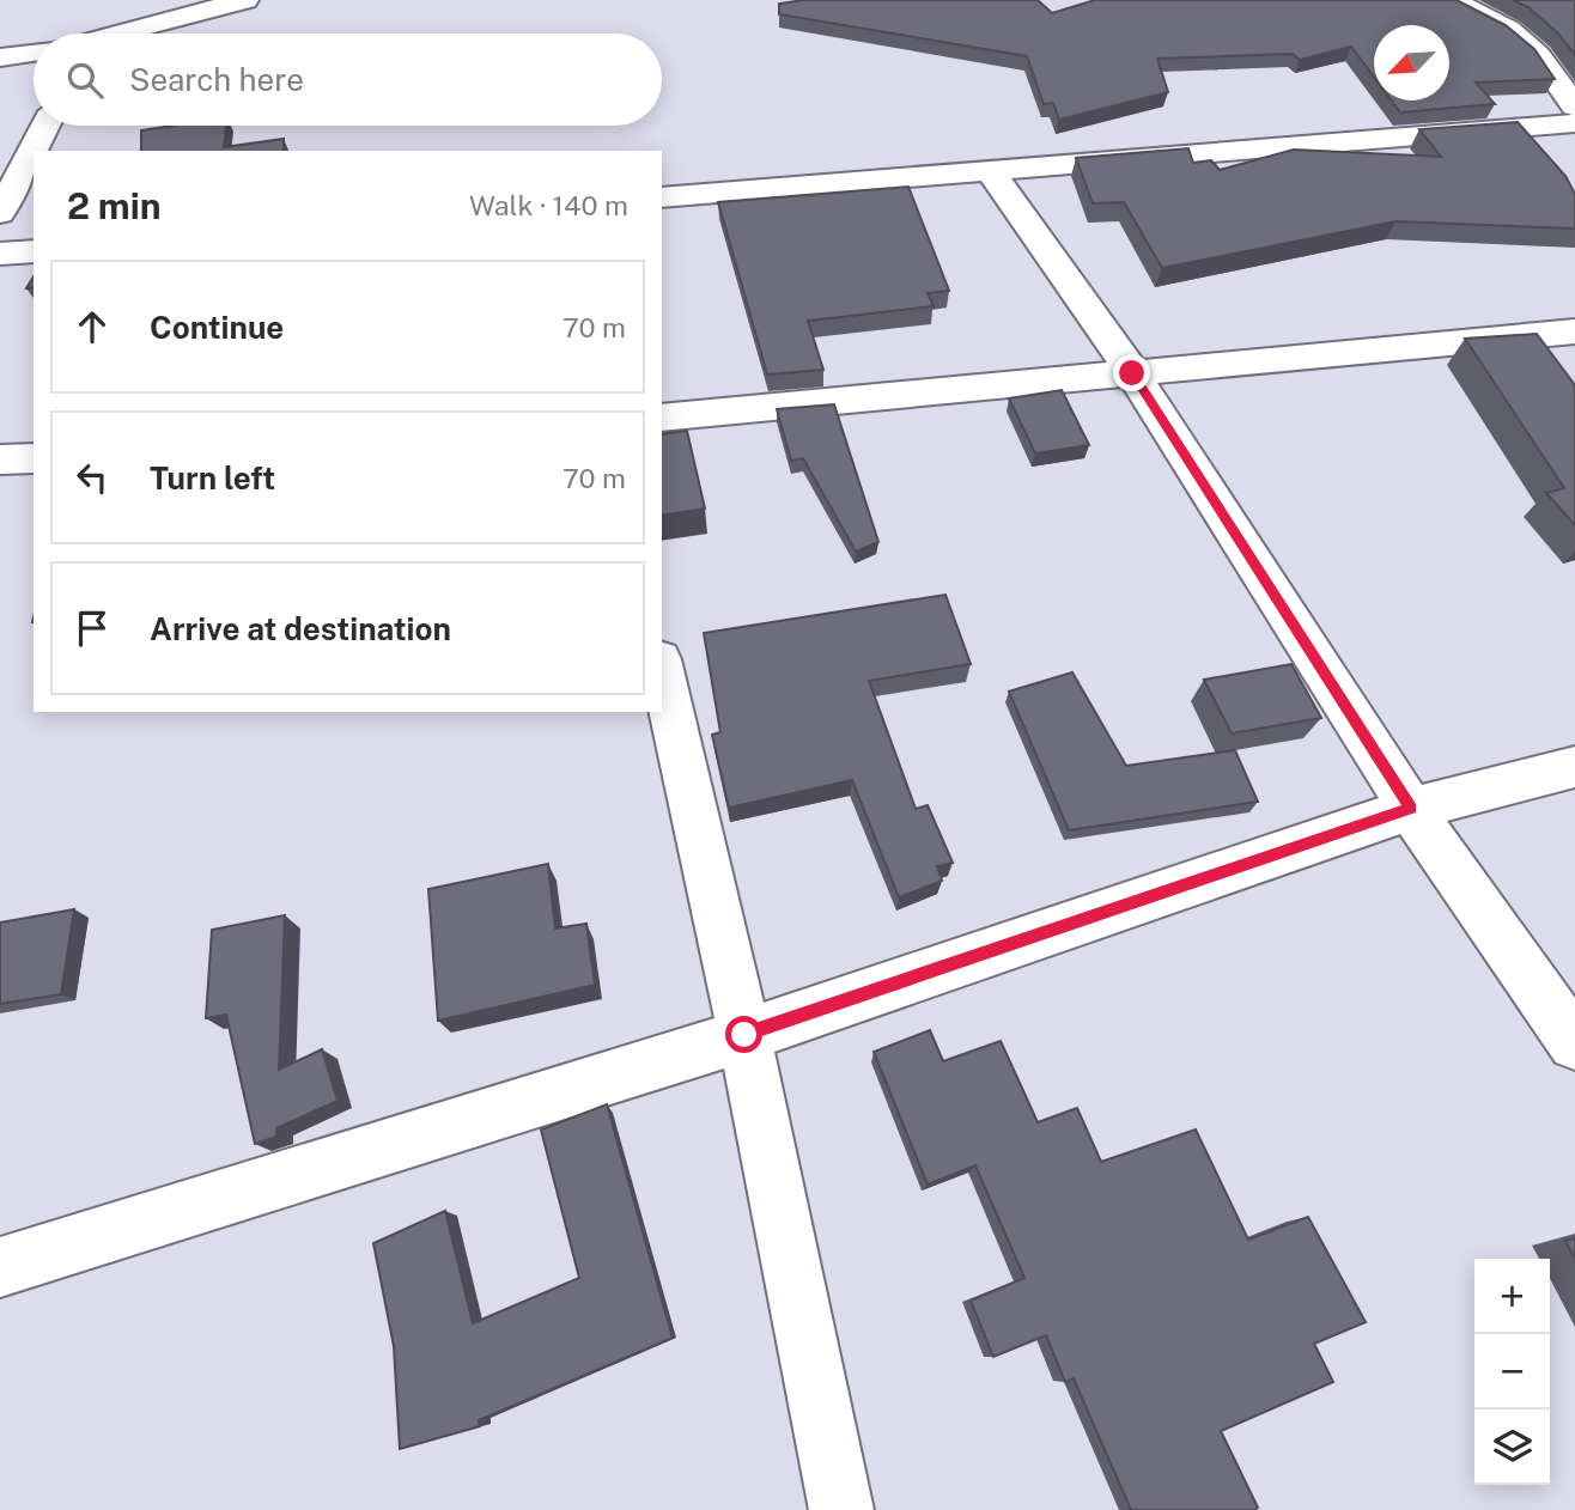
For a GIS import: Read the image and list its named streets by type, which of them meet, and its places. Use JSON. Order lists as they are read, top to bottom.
{
  "north": "bottom left",
  "page": {
    "search": "Search here",
    "heading": ["2 min", "Walk · 140 m"],
    "list": [
      ["Continue", "70 m"],
      ["Turn left", "70 m"],
      "Arrive at destination"
    ],
    "map_buttons": ["+", "−"]
  }
}
